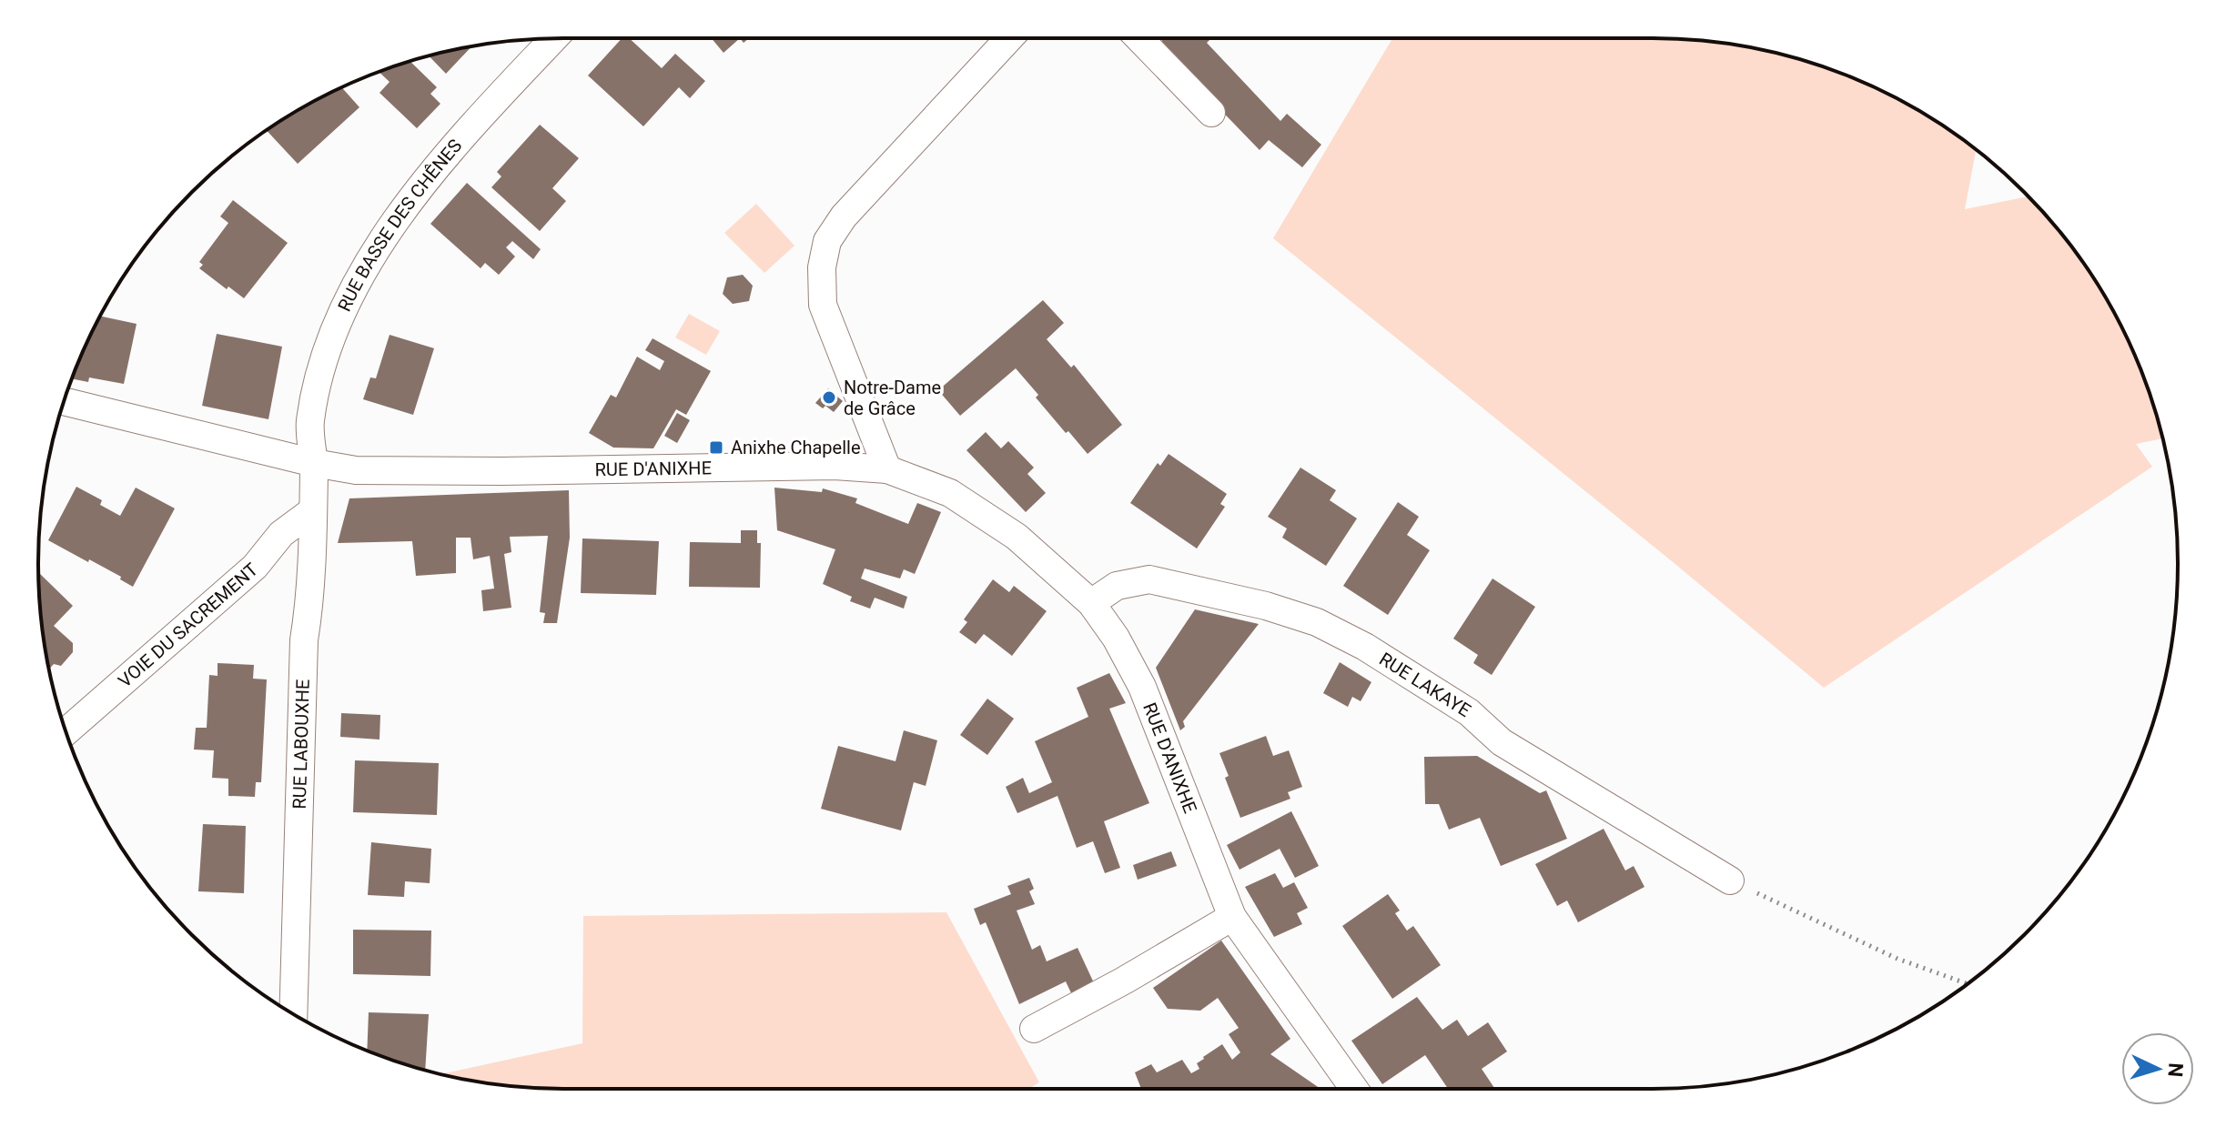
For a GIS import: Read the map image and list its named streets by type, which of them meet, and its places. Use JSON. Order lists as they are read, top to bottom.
{
  "streets": {
    "street": [
      "RUE BASSE DES CHÊNES",
      "RUE D'ANIXHE",
      "VOIE DU SACREMENT",
      "RUE LAKAYE",
      "RUE LABOUXHE"
    ]
  },
  "crossings": [
    ["RUE BASSE DES CHÊNES", "RUE D'ANIXHE"],
    ["RUE BASSE DES CHÊNES", "RUE LABOUXHE"],
    ["RUE D'ANIXHE", "RUE LAKAYE"],
    ["RUE D'ANIXHE", "RUE LABOUXHE"],
    ["VOIE DU SACREMENT", "RUE LABOUXHE"]
  ],
  "places": {
    "other": ["Notre-Dame de Grâce"],
    "transit": ["Anixhe Chapelle"]
  },
  "north": "right"
}
